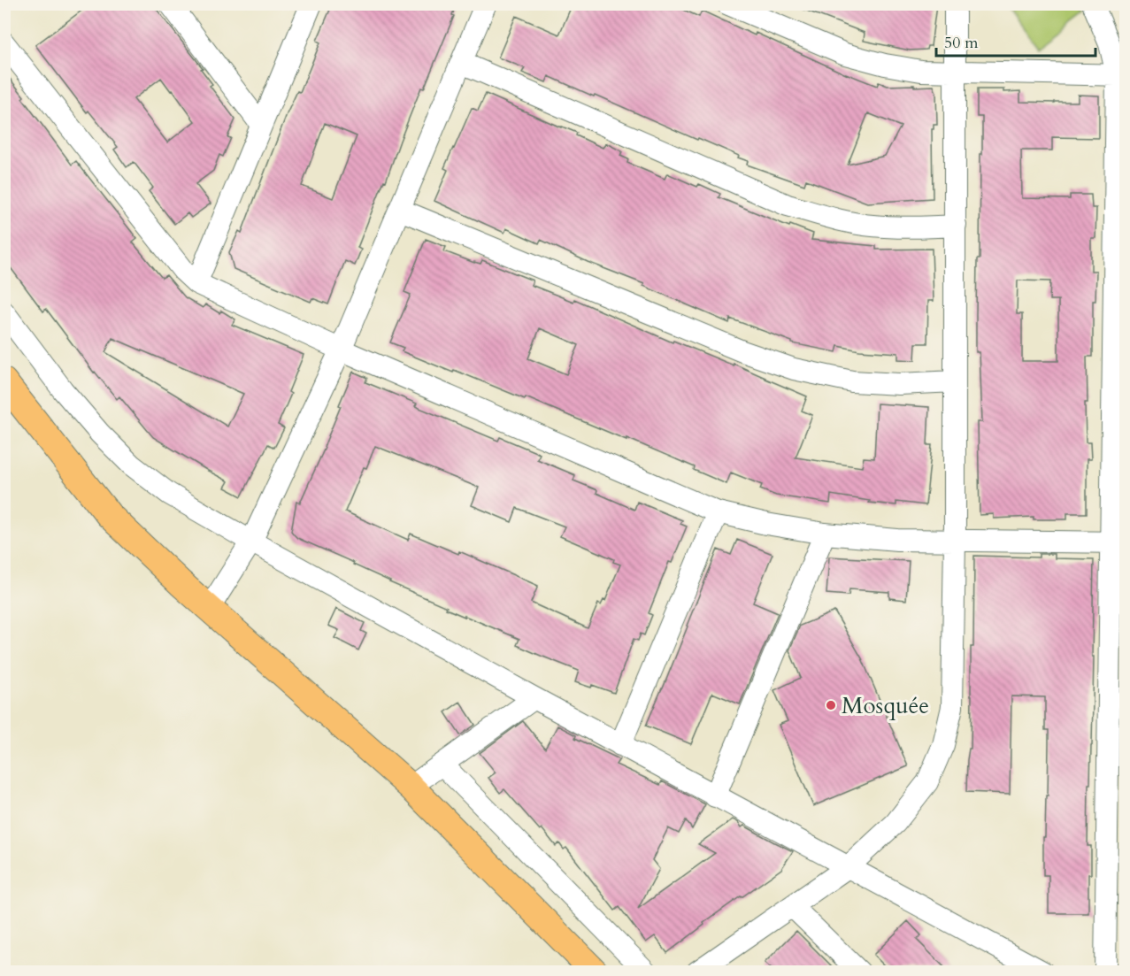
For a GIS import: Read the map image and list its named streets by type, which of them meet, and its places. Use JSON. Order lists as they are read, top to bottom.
{
  "places": ["Mosquée"],
  "scale_bar": "50 m"
}
